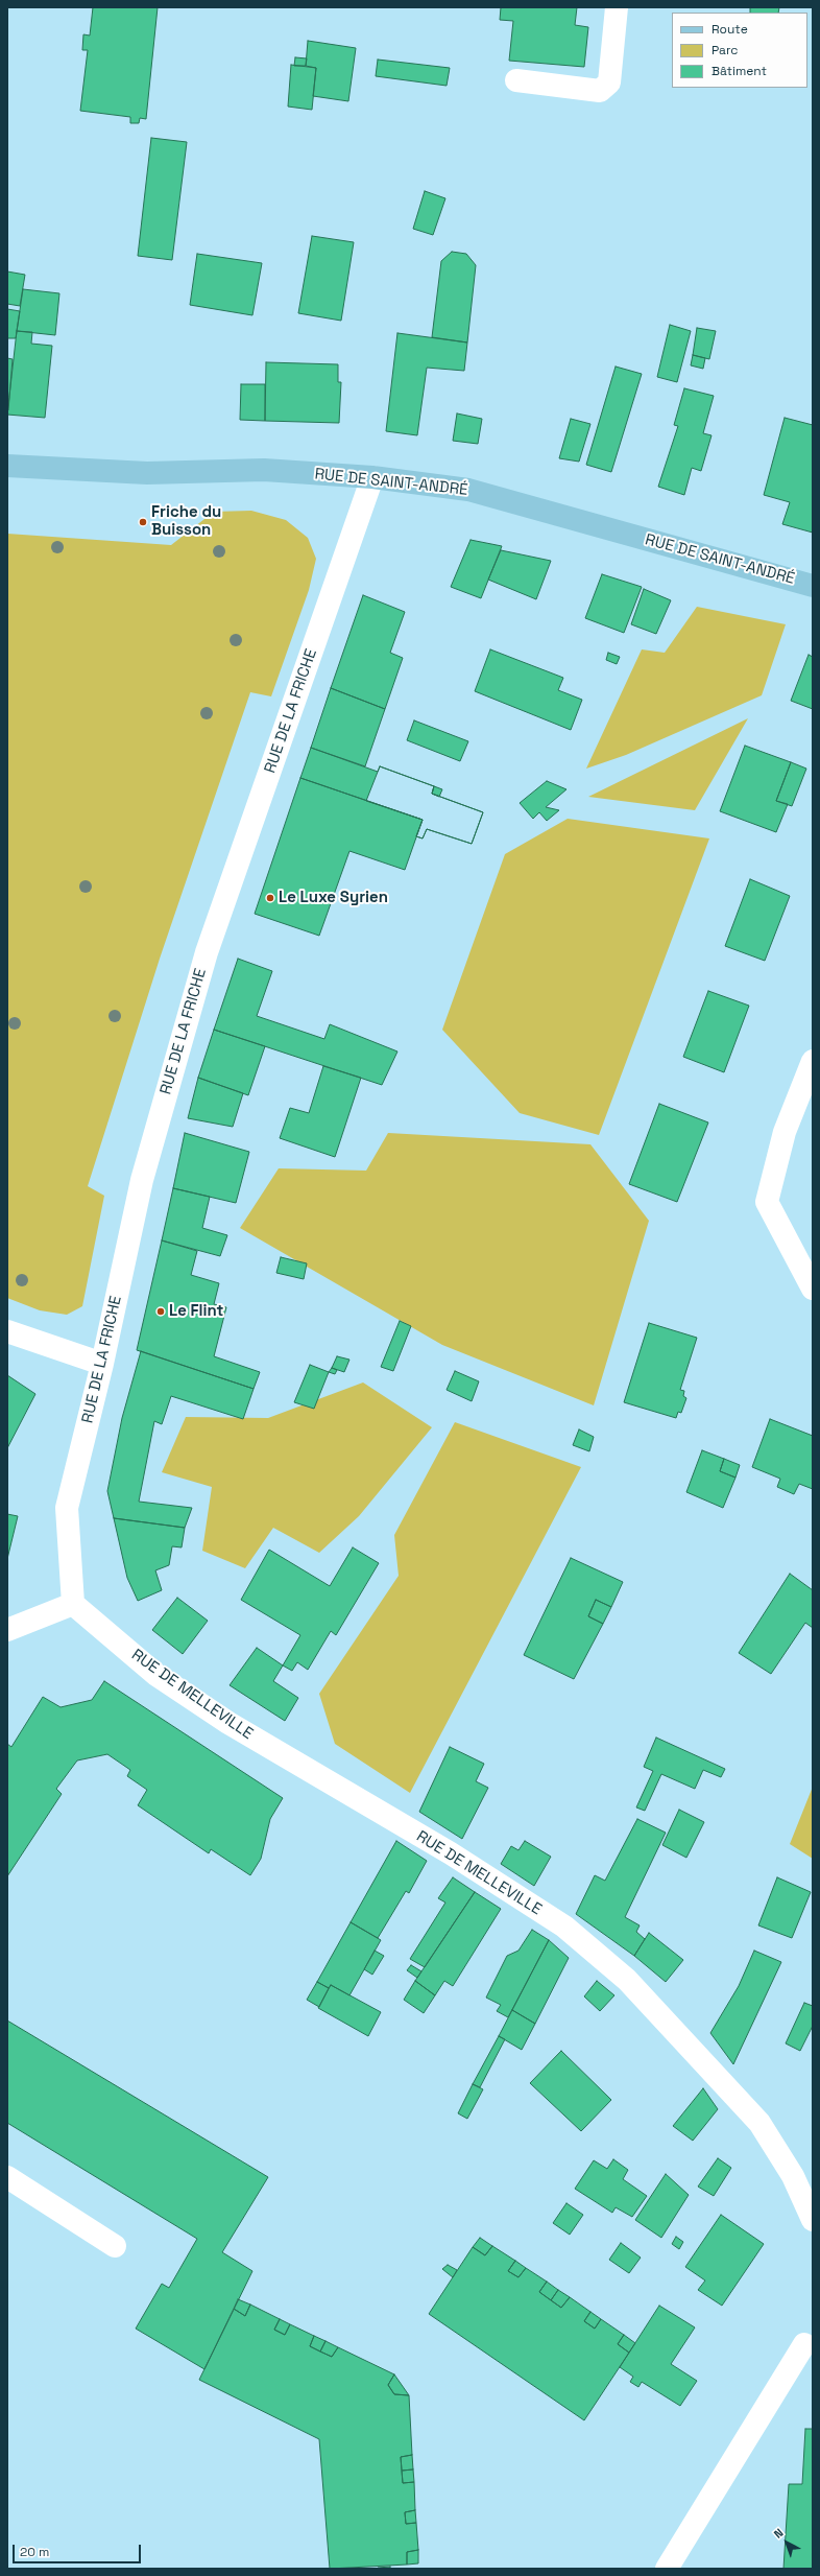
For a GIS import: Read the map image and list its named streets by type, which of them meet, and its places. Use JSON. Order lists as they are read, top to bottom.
{
  "streets": {
    "main road": ["RUE DE SAINT-ANDRÉ"],
    "street": ["RUE DE LA FRICHE", "RUE DE MELLEVILLE"]
  },
  "crossings": [
    ["RUE DE SAINT-ANDRÉ", "RUE DE LA FRICHE"],
    ["RUE DE LA FRICHE", "RUE DE MELLEVILLE"]
  ],
  "places": ["Friche du Buisson", "Le Luxe Syrien", "Le Flint"],
  "legend": ["Route", "Parc", "Bâtiment"],
  "scale_bar": "20 m",
  "north": "top left"
}
